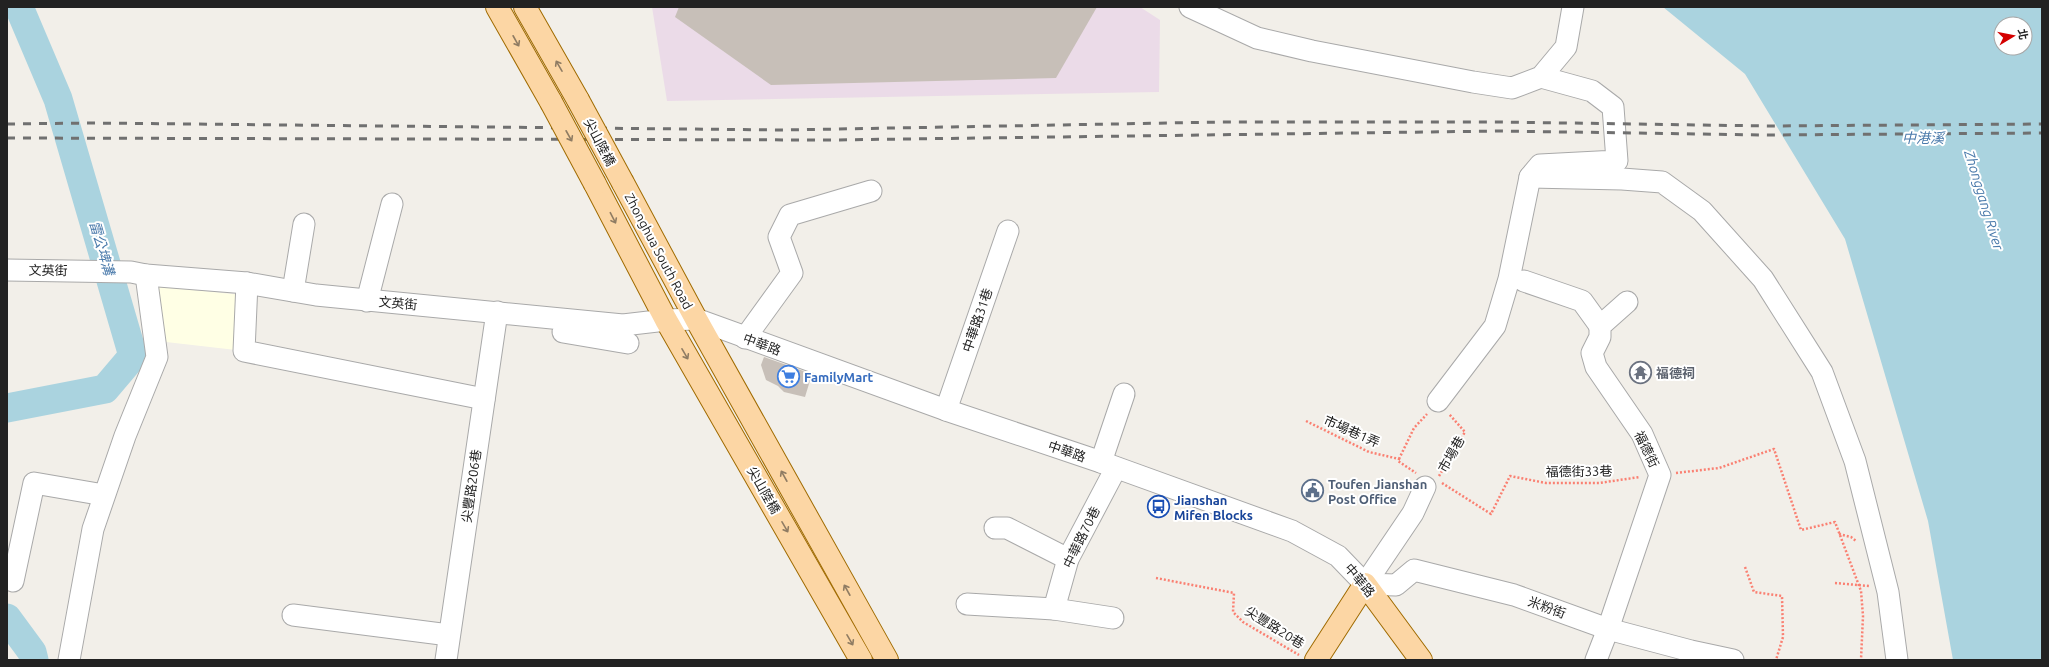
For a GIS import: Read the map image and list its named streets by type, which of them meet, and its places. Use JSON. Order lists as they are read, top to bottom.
{
  "streets": {
    "main road": ["尖山陸橋", "Zhonghua South Road", "中華路"],
    "street": [
      "文英街",
      "中華路31巷",
      "福德街",
      "尖豐路206巷",
      "中華路70巷",
      "米粉街"
    ],
    "path": [
      "市場巷1弄",
      "市場巷",
      "福德街33巷",
      "尖豐路20巷"
    ]
  },
  "crossings": [
    ["尖山陸橋", "Zhonghua South Road"],
    ["尖山陸橋", "文英街"],
    ["尖山陸橋", "中華路"],
    ["Zhonghua South Road", "文英街"],
    ["Zhonghua South Road", "中華路"],
    ["文英街", "中華路"],
    ["文英街", "尖豐路206巷"],
    ["中華路31巷", "中華路"],
    ["中華路", "中華路70巷"],
    ["中華路", "米粉街"],
    ["市場巷1弄", "市場巷"],
    ["市場巷1弄", "福德街33巷"],
    ["福德街", "福德街33巷"],
    ["福德街", "米粉街"],
    ["市場巷", "福德街33巷"]
  ],
  "water": ["中港溪", "Zhonggang River", "雷公埤溝"],
  "places": {
    "temple": ["福德祠"],
    "supermarket": ["FamilyMart"],
    "public building": ["Toufen Jianshan Post Office"],
    "bus stop": ["Jianshan Mifen Blocks"]
  },
  "north": "right"
}
